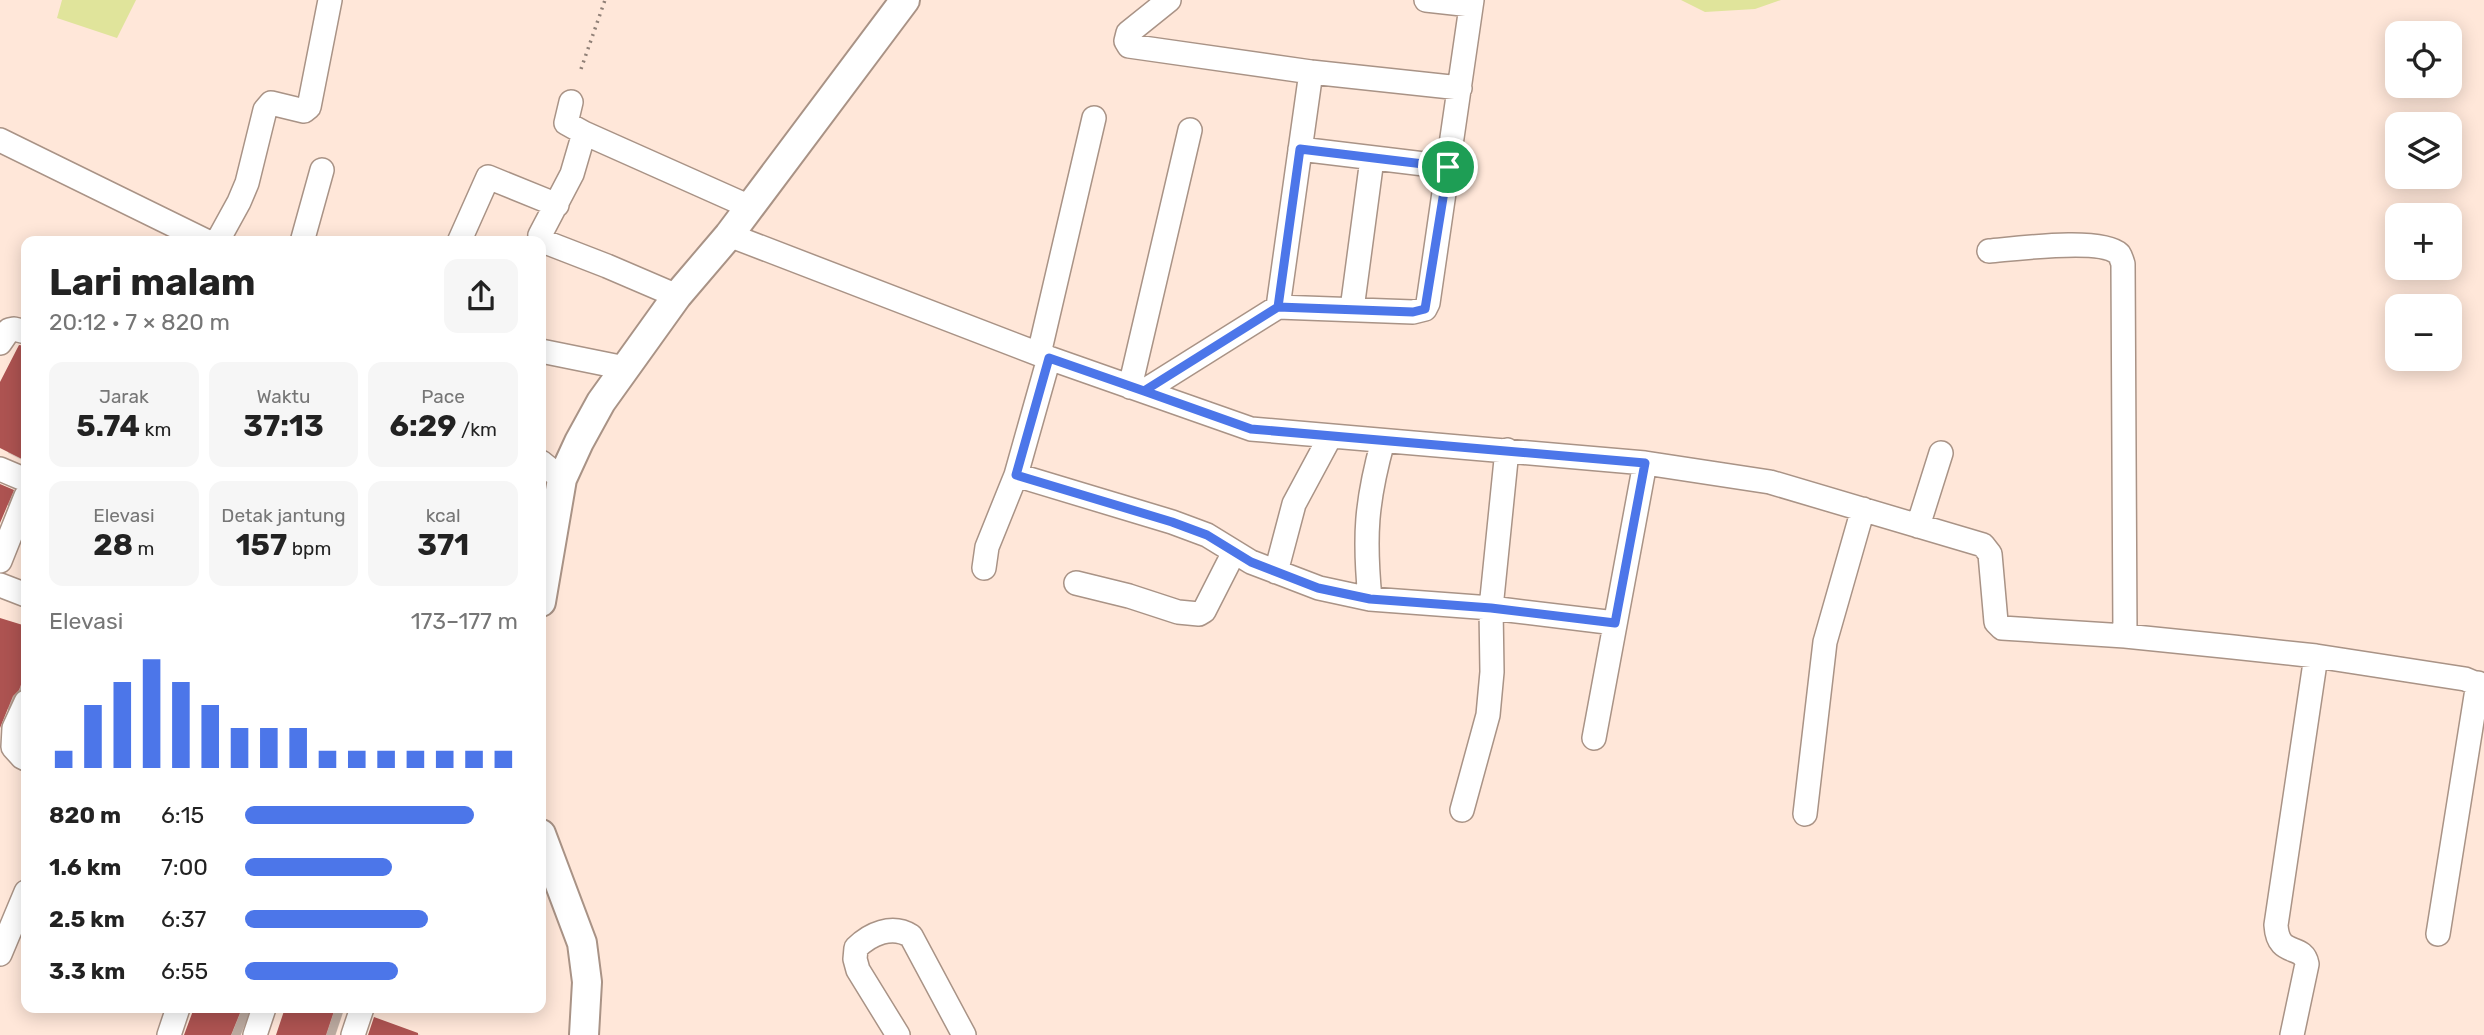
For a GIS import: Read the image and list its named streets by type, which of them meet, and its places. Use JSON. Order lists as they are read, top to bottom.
{
  "page": {
    "map_buttons": ["+", "−"],
    "heading": ["Lari malam", "20:12 · 7 × 820 m"],
    "stats": [
      ["Jarak", "5.74 km"],
      ["Waktu", "37:13"],
      ["Pace", "6:29 /km"],
      ["Elevasi", "28 m"],
      ["Detak jantung", "157 bpm"],
      ["kcal", "371"]
    ],
    "chart": ["Elevasi", "173–177 m"],
    "list": [
      {
        "name": "820 m",
        "note": "6:15"
      },
      {
        "name": "1.6 km",
        "note": "7:00"
      },
      {
        "name": "2.5 km",
        "note": "6:37"
      },
      {
        "name": "3.3 km",
        "note": "6:55"
      }
    ]
  }
}
